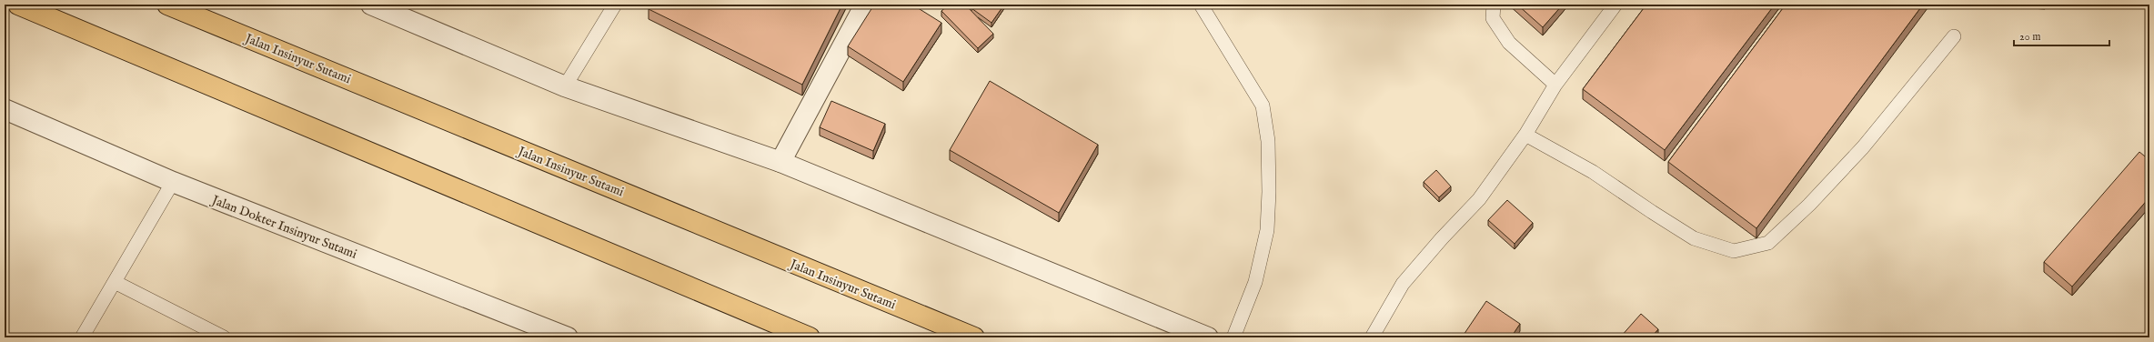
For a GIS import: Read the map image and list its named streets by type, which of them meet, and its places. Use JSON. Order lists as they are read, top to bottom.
{
  "streets": {
    "highway": ["Jalan Insinyur Sutami"],
    "street": ["Jalan Dokter Insinyur Sutami"]
  },
  "scale_bar": "20 m"
}
